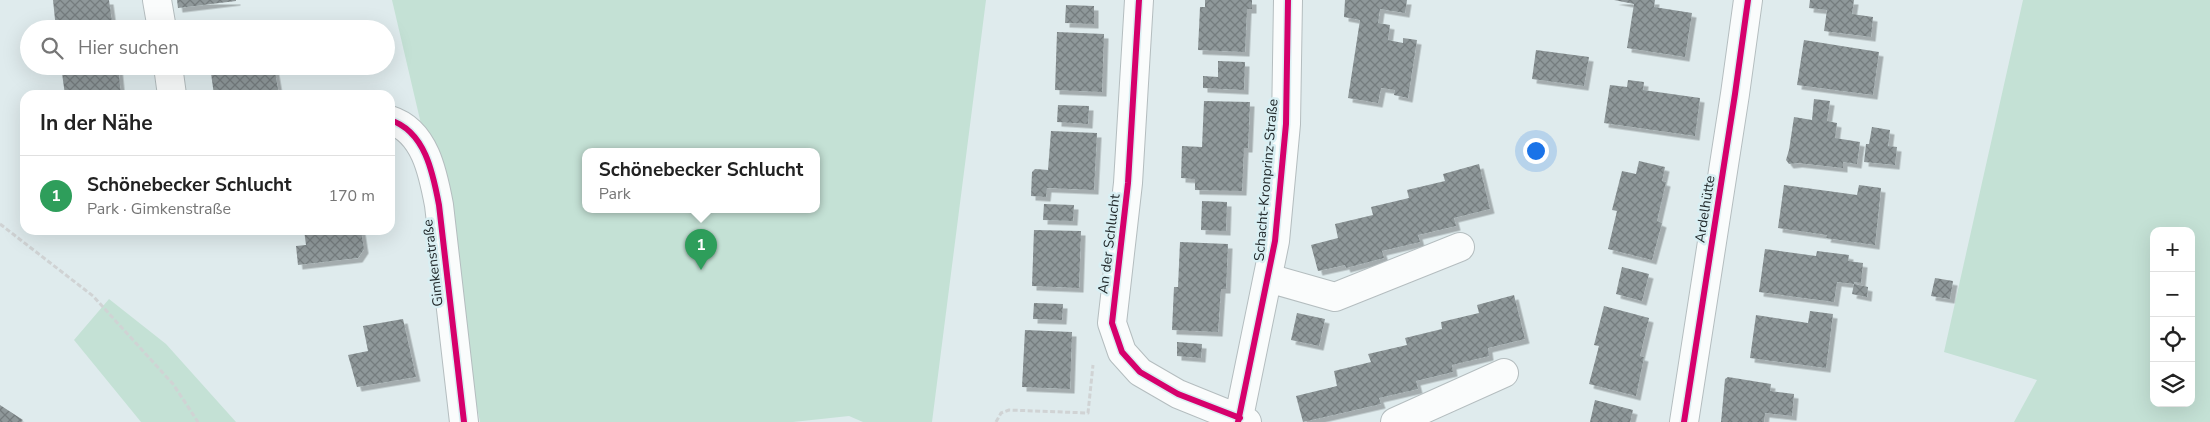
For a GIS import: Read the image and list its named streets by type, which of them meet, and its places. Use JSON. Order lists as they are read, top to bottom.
{
  "streets": {
    "street": [
      "Schacht-Kronprinz-Straße",
      "Ardelhütte",
      "An der Schlucht",
      "Gimkenstraße"
    ]
  },
  "crossings": [
    ["Schacht-Kronprinz-Straße", "An der Schlucht"]
  ],
  "page": {
    "search": "Hier suchen",
    "heading": "In der Nähe",
    "popup": ["Schönebecker Schlucht", "Park"],
    "list": [
      {
        "mark": "1",
        "name": "Schönebecker Schlucht",
        "note": "Park · Gimkenstraße",
        "value": "170 m"
      }
    ],
    "map_buttons": ["+", "−"],
    "pins": "1"
  }
}
